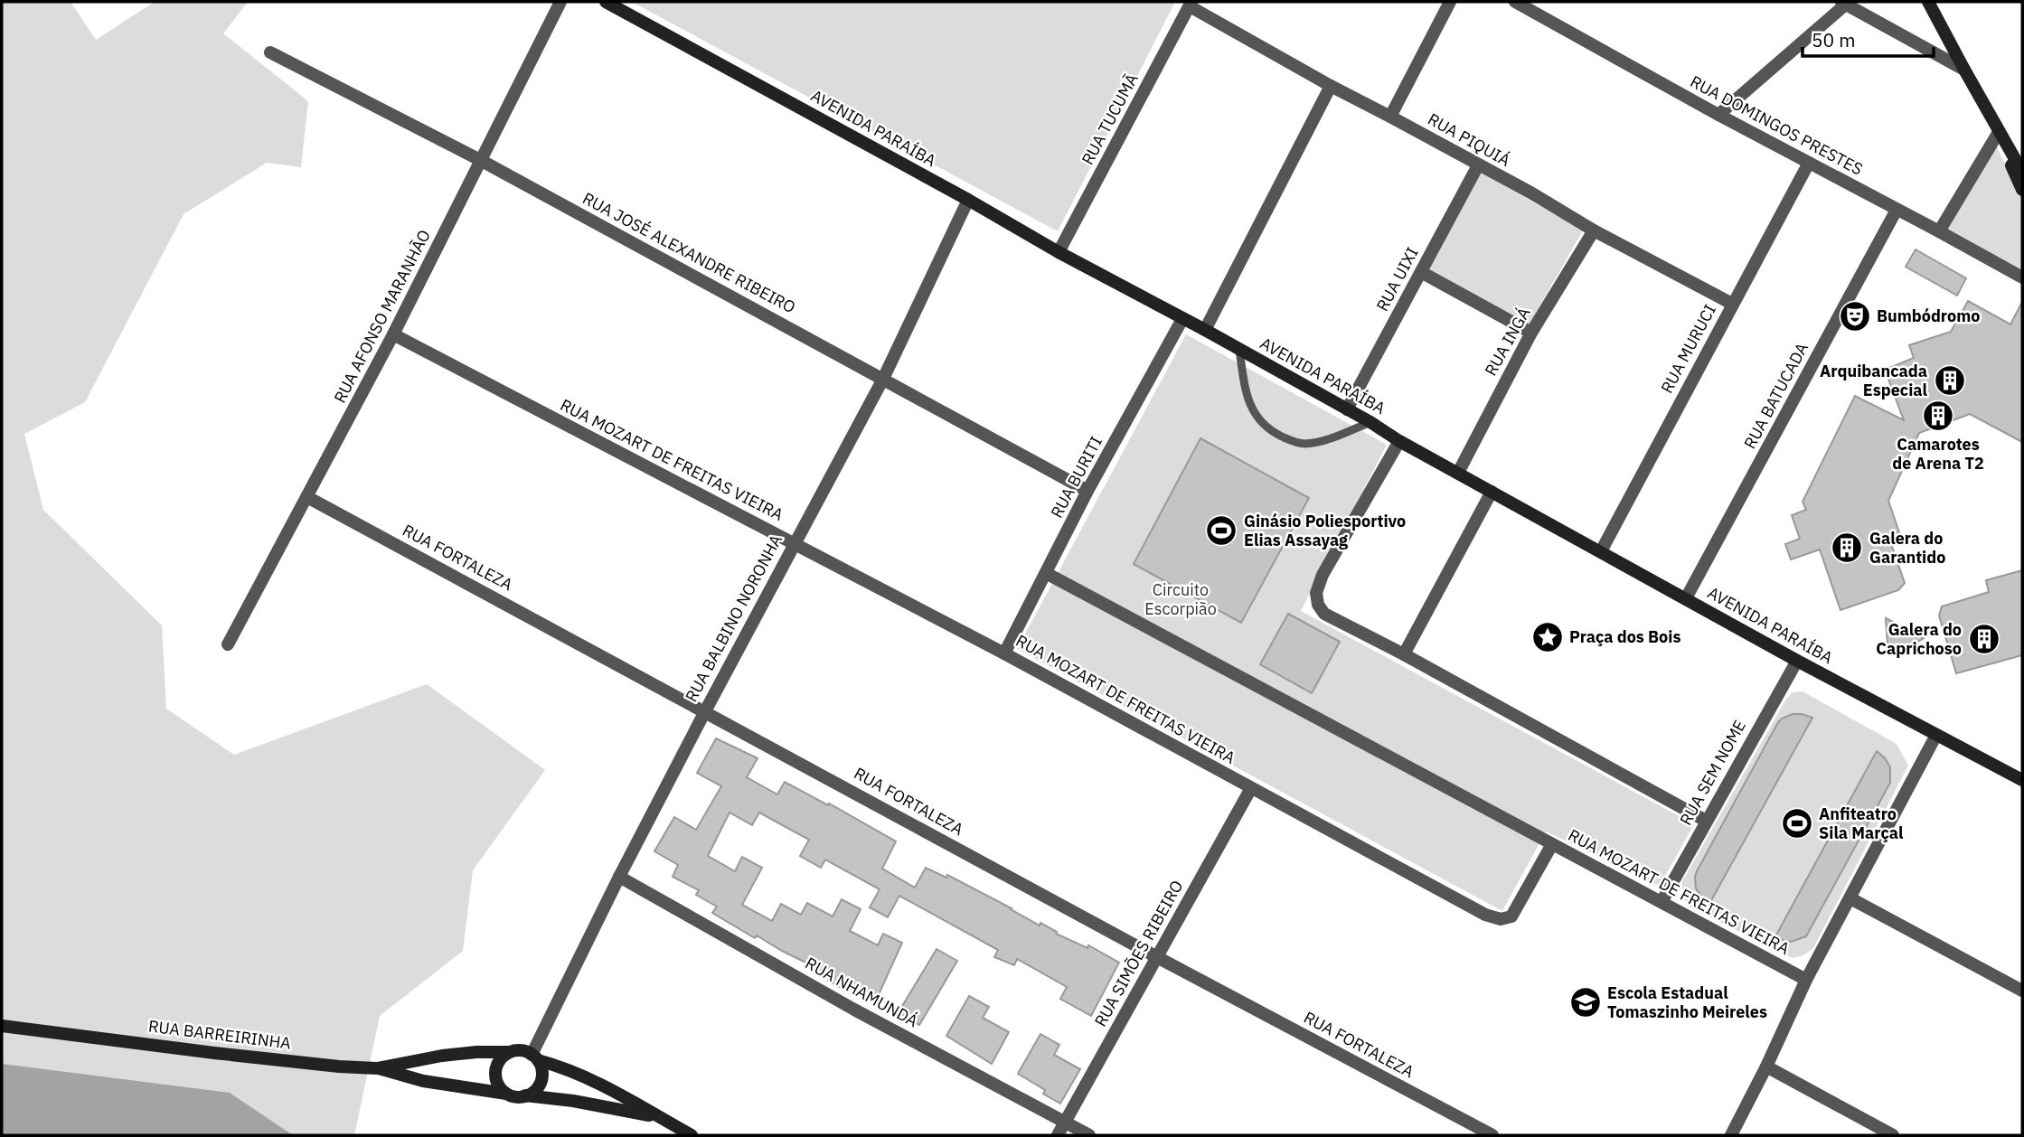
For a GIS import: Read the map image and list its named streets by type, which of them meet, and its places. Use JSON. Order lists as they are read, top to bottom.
{
  "streets": {
    "street": [
      "RUA TUCUMÃ",
      "RUA DOMINGOS PRESTES",
      "AVENIDA PARAÍBA",
      "RUA PIQUIÁ",
      "RUA JOSÉ ALEXANDRE RIBEIRO",
      "RUA UIXI",
      "RUA AFONSO MARANHÃO",
      "RUA INGÁ",
      "RUA MURUCI",
      "RUA BATUCADA",
      "RUA MOZART DE FREITAS VIEIRA",
      "RUA BURITI",
      "RUA FORTALEZA",
      "RUA BALBINO NORONHA",
      "RUA SEM NOME",
      "RUA SIMÕES RIBEIRO",
      "RUA NHAMUNDÁ",
      "RUA BARREIRINHA"
    ]
  },
  "crossings": [
    ["RUA TUCUMÃ", "AVENIDA PARAÍBA"],
    ["RUA TUCUMÃ", "RUA PIQUIÁ"],
    ["RUA DOMINGOS PRESTES", "RUA MURUCI"],
    ["RUA DOMINGOS PRESTES", "RUA BATUCADA"],
    ["AVENIDA PARAÍBA", "RUA UIXI"],
    ["AVENIDA PARAÍBA", "RUA INGÁ"],
    ["AVENIDA PARAÍBA", "RUA MURUCI"],
    ["AVENIDA PARAÍBA", "RUA BATUCADA"],
    ["AVENIDA PARAÍBA", "RUA BURITI"],
    ["AVENIDA PARAÍBA", "RUA BALBINO NORONHA"],
    ["AVENIDA PARAÍBA", "RUA SEM NOME"],
    ["RUA PIQUIÁ", "RUA UIXI"],
    ["RUA PIQUIÁ", "RUA INGÁ"],
    ["RUA PIQUIÁ", "RUA MURUCI"],
    ["RUA JOSÉ ALEXANDRE RIBEIRO", "RUA AFONSO MARANHÃO"],
    ["RUA JOSÉ ALEXANDRE RIBEIRO", "RUA BURITI"],
    ["RUA JOSÉ ALEXANDRE RIBEIRO", "RUA BALBINO NORONHA"],
    ["RUA AFONSO MARANHÃO", "RUA MOZART DE FREITAS VIEIRA"],
    ["RUA AFONSO MARANHÃO", "RUA FORTALEZA"],
    ["RUA MOZART DE FREITAS VIEIRA", "RUA BURITI"],
    ["RUA MOZART DE FREITAS VIEIRA", "RUA BALBINO NORONHA"],
    ["RUA MOZART DE FREITAS VIEIRA", "RUA SEM NOME"],
    ["RUA MOZART DE FREITAS VIEIRA", "RUA SIMÕES RIBEIRO"],
    ["RUA FORTALEZA", "RUA BALBINO NORONHA"],
    ["RUA FORTALEZA", "RUA SIMÕES RIBEIRO"],
    ["RUA BALBINO NORONHA", "RUA NHAMUNDÁ"],
    ["RUA BALBINO NORONHA", "RUA BARREIRINHA"],
    ["RUA SIMÕES RIBEIRO", "RUA NHAMUNDÁ"]
  ],
  "parks": ["Circuito Escorpião"],
  "places": {
    "theatre": ["Bumbódromo"],
    "building": [
      "Arquibancada Especial",
      "Camarotes de Arena T2",
      "Galera do Garantido",
      "Galera do Caprichoso"
    ],
    "sports": ["Ginásio Poliesportivo Elias Assayag", "Anfiteatro Sila Marçal"],
    "place": ["Praça dos Bois"],
    "school or university": ["Escola Estadual Tomaszinho Meireles"]
  },
  "scale_bar": "50 m"
}
